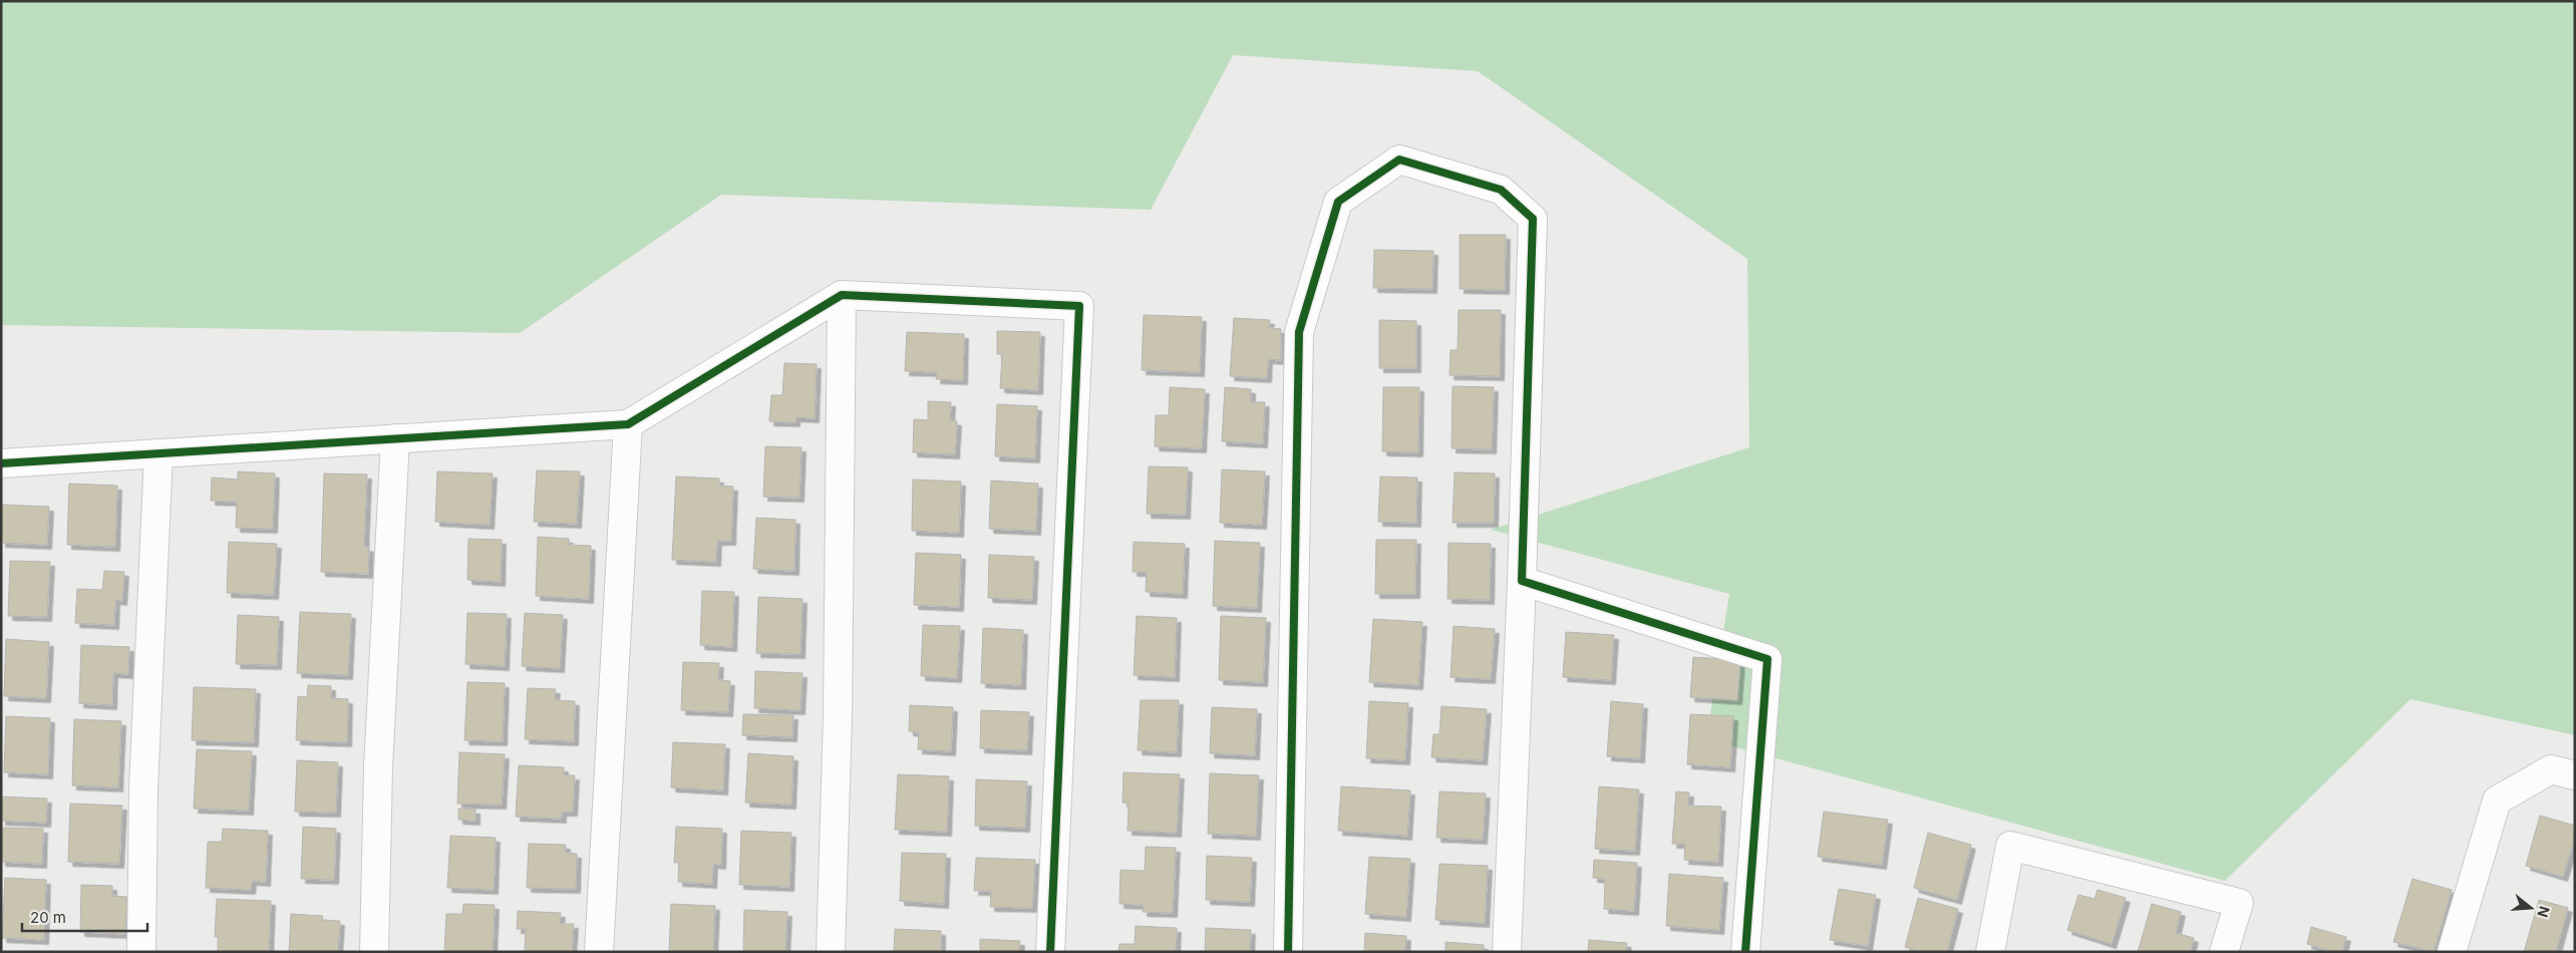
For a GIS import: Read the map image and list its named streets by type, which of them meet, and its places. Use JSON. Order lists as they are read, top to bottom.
{
  "scale_bar": "20 m",
  "north": "right"
}
